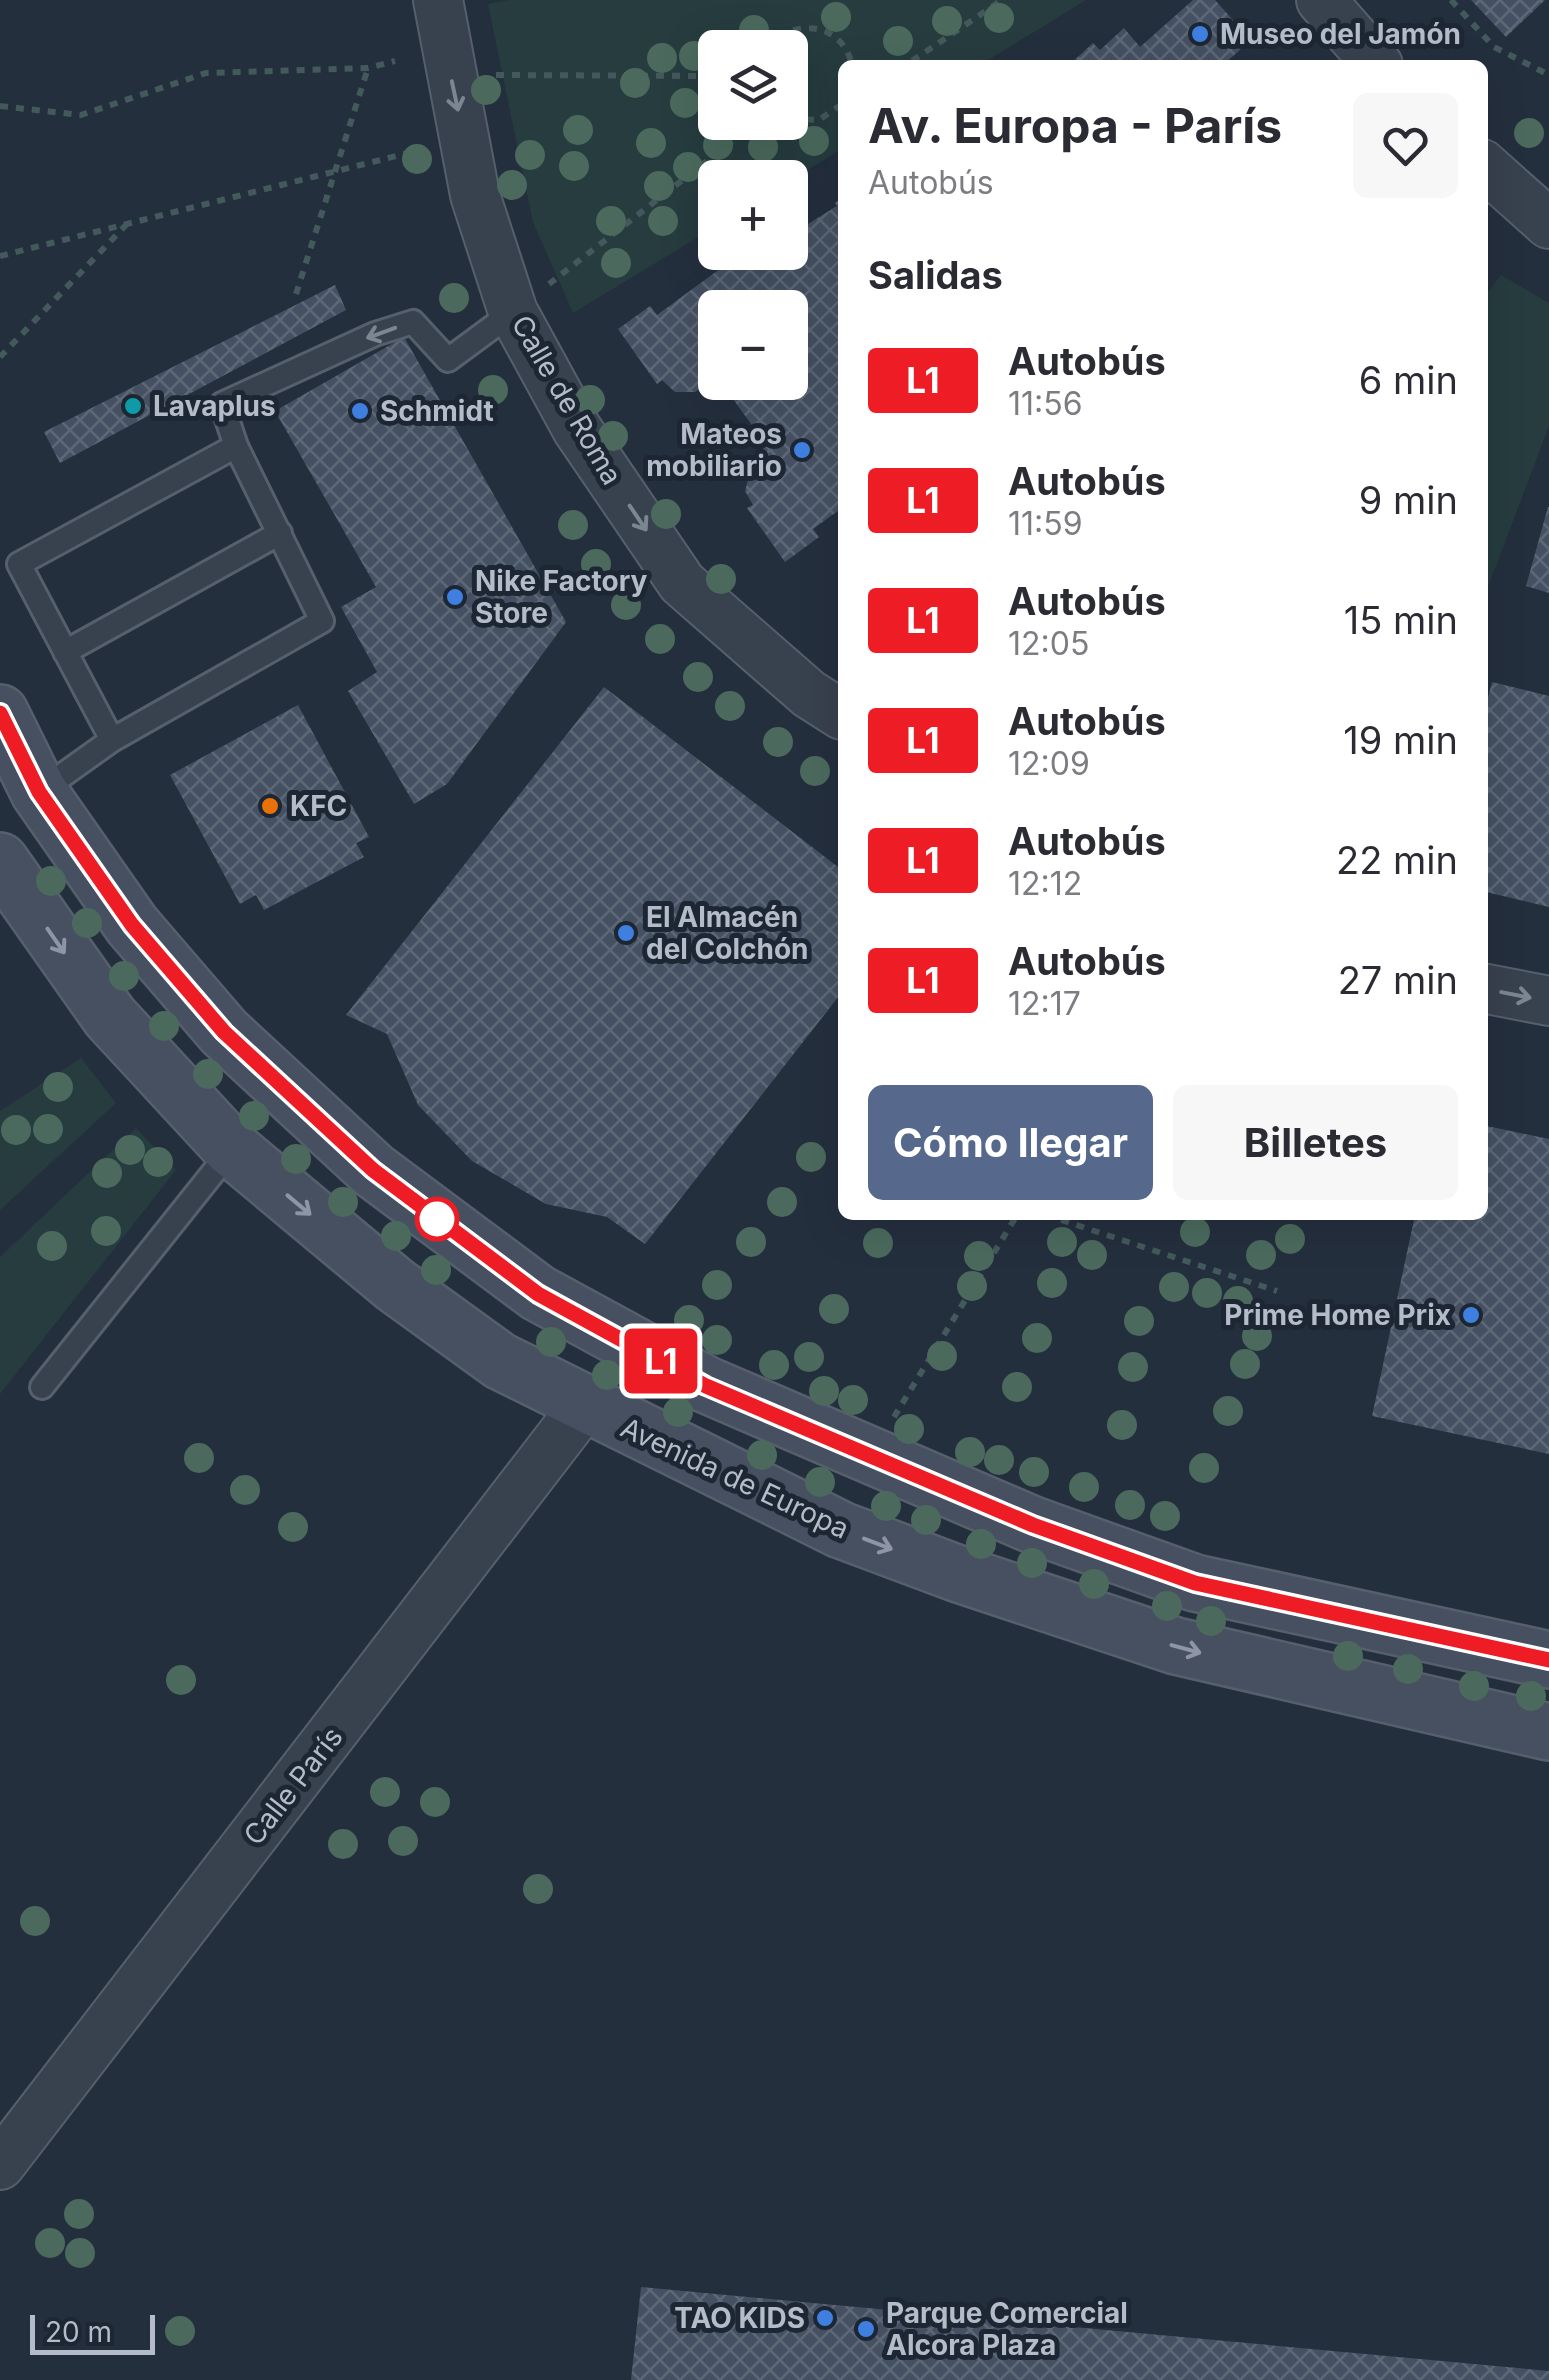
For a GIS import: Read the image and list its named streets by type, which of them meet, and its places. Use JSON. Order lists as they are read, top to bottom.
{
  "streets": {
    "street": ["Calle de Roma", "Avenida de Europa", "Calle París"]
  },
  "crossings": [
    ["Avenida de Europa", "Calle París"]
  ],
  "one_way": ["Calle de Roma"],
  "places": [
    "Museo del Jamón",
    "Lavaplus",
    "Schmidt",
    "Mateos mobiliario",
    "Nike Factory Store",
    "KFC",
    "El Almacén del Colchón",
    "Prime Home Prix",
    "TAO KIDS",
    "Parque Comercial Alcora Plaza"
  ],
  "lines": ["bus line L1"],
  "scale_bar": "20 m",
  "page": {
    "on_map": "L1",
    "map_buttons": ["+", "−"],
    "heading": [
      ["Av. Europa - París", "Autobús"],
      "Salidas"
    ],
    "list": [
      {
        "mark": "L1",
        "name": "Autobús",
        "note": "11:56",
        "value": "6 min"
      },
      {
        "mark": "L1",
        "name": "Autobús",
        "note": "11:59",
        "value": "9 min"
      },
      {
        "mark": "L1",
        "name": "Autobús",
        "note": "12:05",
        "value": "15 min"
      },
      {
        "mark": "L1",
        "name": "Autobús",
        "note": "12:09",
        "value": "19 min"
      },
      {
        "mark": "L1",
        "name": "Autobús",
        "note": "12:12",
        "value": "22 min"
      },
      {
        "mark": "L1",
        "name": "Autobús",
        "note": "12:17",
        "value": "27 min"
      }
    ],
    "buttons": ["Cómo llegar", "Billetes"],
    "scale": "20 m"
  }
}
